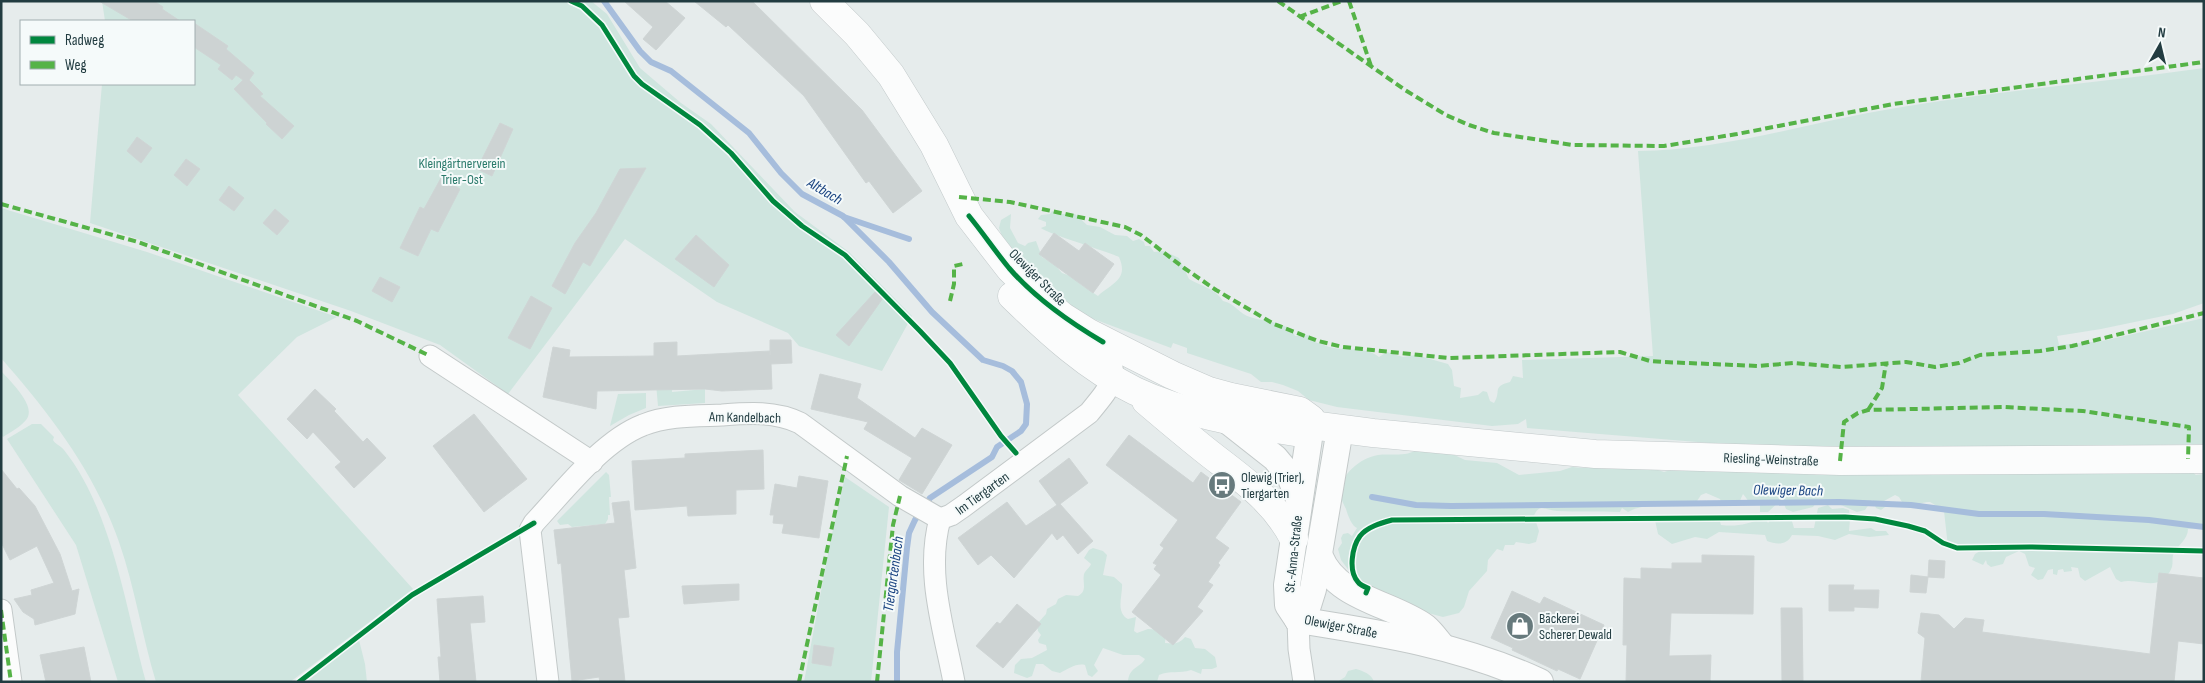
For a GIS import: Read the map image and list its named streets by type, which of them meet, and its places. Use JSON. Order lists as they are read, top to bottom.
{
  "streets": {
    "main road": ["Olewiger Straße", "Riesling-Weinstraße"],
    "street": ["Am Kandelbach", "Im Tiergarten", "St.-Anna-Straße"]
  },
  "crossings": [
    ["Olewiger Straße", "Riesling-Weinstraße"],
    ["Olewiger Straße", "Im Tiergarten"],
    ["Olewiger Straße", "St.-Anna-Straße"],
    ["Am Kandelbach", "Im Tiergarten"]
  ],
  "water": ["Altbach", "Olewiger Bach", "Tiergartenbach"],
  "parks": ["Kleingärtnerverein Trier-Ost"],
  "places": {
    "bus stop": ["Olewig (Trier), Tiergarten"],
    "shop": ["Bäckerei Scherer Dewald"]
  },
  "legend": ["Radweg", "Weg"],
  "north": "top"
}
